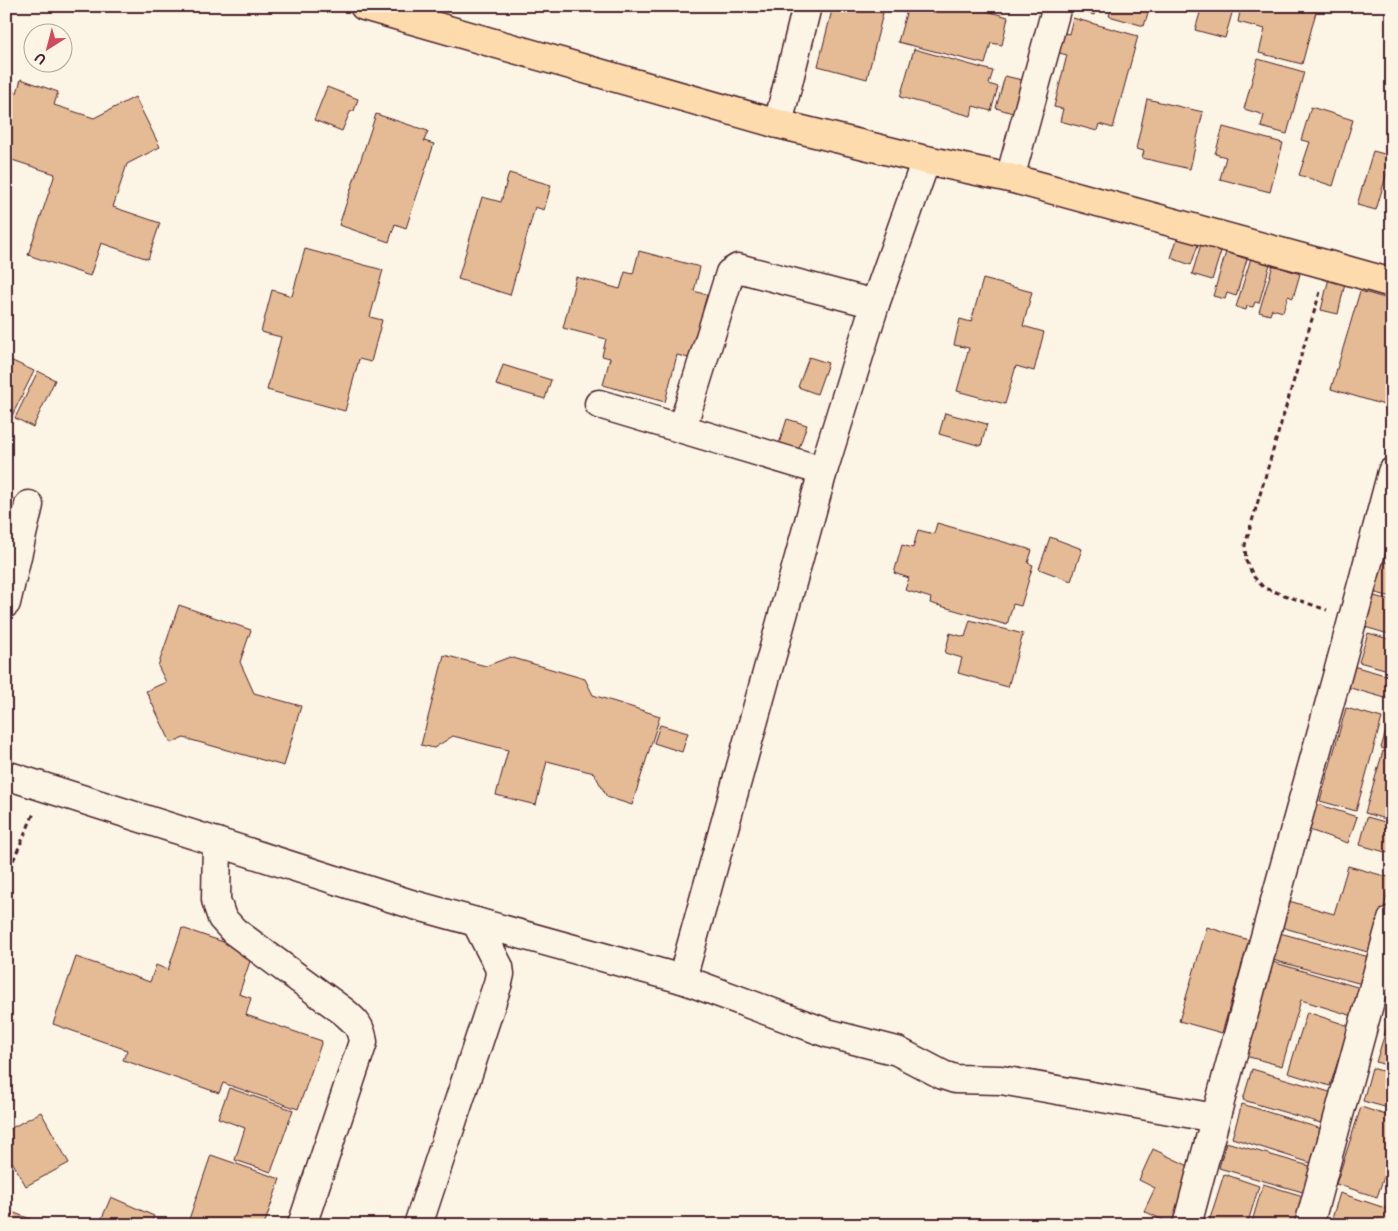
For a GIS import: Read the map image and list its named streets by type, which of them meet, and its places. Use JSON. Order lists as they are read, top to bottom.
{
  "north": "bottom left"
}
